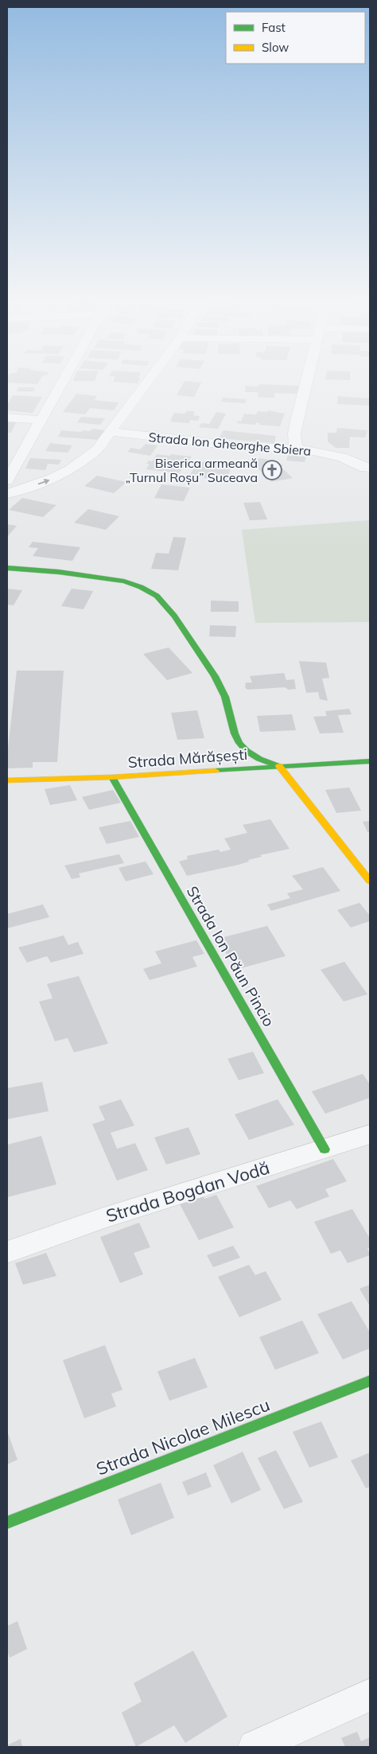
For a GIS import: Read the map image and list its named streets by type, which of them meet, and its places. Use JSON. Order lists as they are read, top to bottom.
{
  "streets": {
    "street": [
      "Strada Ion Gheorghe Sbiera",
      "Strada Mărășești",
      "Strada Ion Păun Pincio",
      "Strada Bogdan Vodă",
      "Strada Nicolae Milescu"
    ]
  },
  "crossings": [
    ["Strada Mărășești", "Strada Ion Păun Pincio"],
    ["Strada Ion Păun Pincio", "Strada Bogdan Vodă"]
  ],
  "places": {
    "church": ["Biserica armeană „Turnul Roșu” Suceava"]
  },
  "legend": ["Fast", "Slow"]
}
